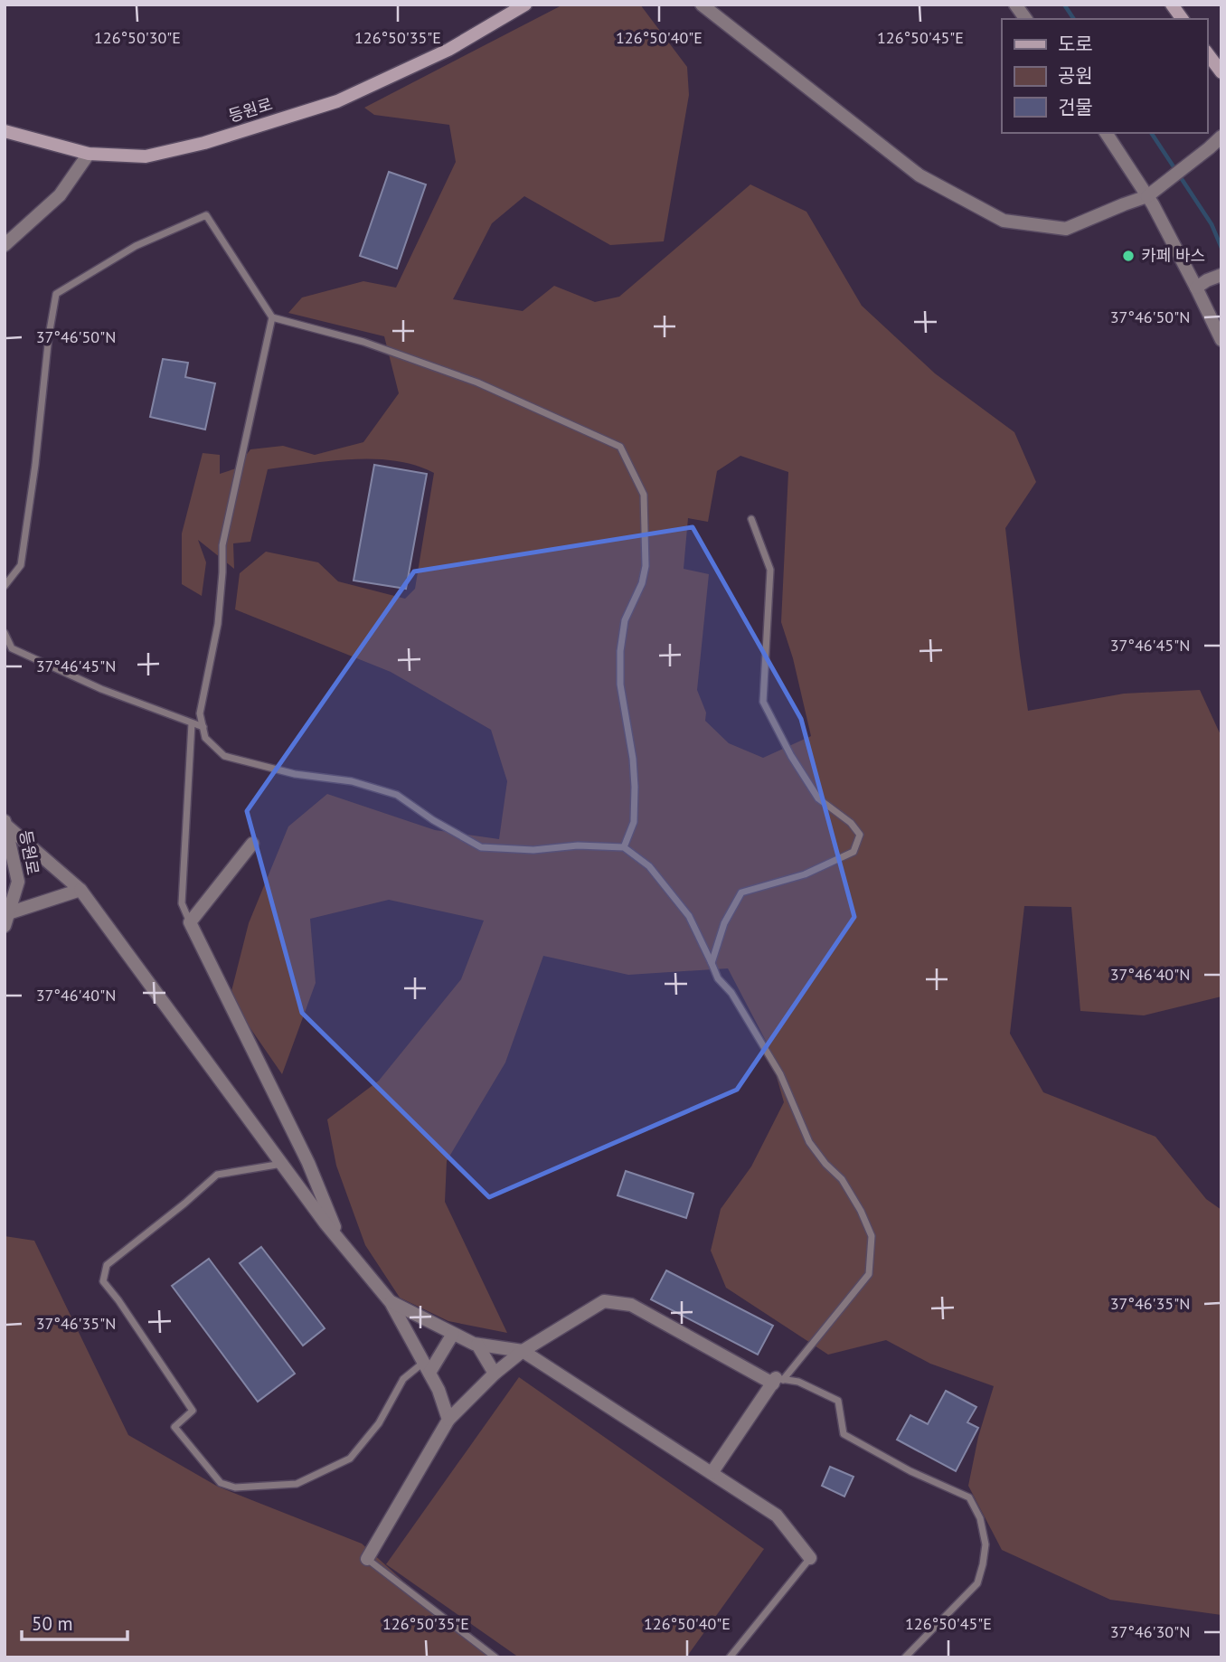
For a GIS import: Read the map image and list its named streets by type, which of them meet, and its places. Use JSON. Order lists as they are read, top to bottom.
{
  "streets": {
    "main road": ["등원로"]
  },
  "places": ["카페 바스"],
  "legend": ["도로", "공원", "건물"],
  "scale_bar": "50 m",
  "coordinates": [
    "126°50'30\"E",
    "126°50'35\"E",
    "126°50'40\"E",
    "126°50'45\"E",
    "37°46'50\"N",
    "37°46'45\"N",
    "37°46'40\"N",
    "37°46'35\"N",
    "37°46'30\"N"
  ]
}
